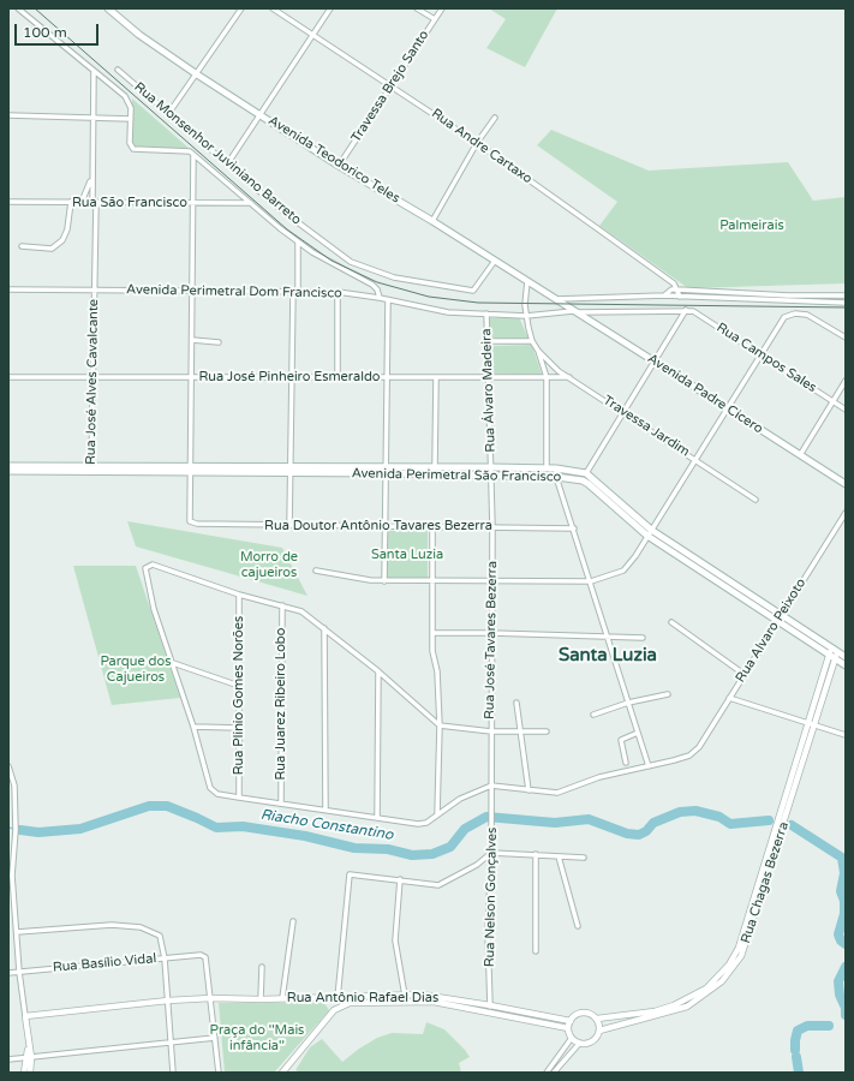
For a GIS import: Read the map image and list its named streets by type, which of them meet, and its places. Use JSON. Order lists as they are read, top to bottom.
{
  "streets": {
    "main road": ["Avenida Teodorico Teles", "Avenida Padre Cícero", "Avenida Perimetral São Francisco"],
    "street": [
      "Travessa Brejo Santo",
      "Rua Andre Cartaxo",
      "Rua Monsenhor Juviniano Barreto",
      "Rua São Francisco",
      "Avenida Perimetral Dom Francisco",
      "Rua Campos Sales",
      "Rua José Pinheiro Esmeraldo",
      "Rua José Alves Cavalcante",
      "Rua Álvaro Madeira",
      "Travessa Jardim",
      "Rua Doutor Antônio Tavares Bezerra",
      "Rua Alvaro Peixoto",
      "Rua José Tavares Bezerra",
      "Rua Plinio Gomes Norões",
      "Rua Juarez Ribeiro Lobo",
      "Rua Chagas Bezerra",
      "Rua Nelson Gonçalves",
      "Rua Basílio Vidal",
      "Rua Antônio Rafael Dias"
    ]
  },
  "crossings": [
    ["Travessa Brejo Santo", "Rua Andre Cartaxo"],
    ["Travessa Brejo Santo", "Avenida Teodorico Teles"],
    ["Rua Monsenhor Juviniano Barreto", "Avenida Teodorico Teles"],
    ["Avenida Teodorico Teles", "Avenida Padre Cícero"],
    ["Avenida Teodorico Teles", "Travessa Jardim"],
    ["Rua São Francisco", "Rua José Alves Cavalcante"],
    ["Avenida Perimetral Dom Francisco", "Rua Campos Sales"],
    ["Avenida Perimetral Dom Francisco", "Rua José Alves Cavalcante"],
    ["Avenida Perimetral Dom Francisco", "Rua Álvaro Madeira"],
    ["Avenida Perimetral Dom Francisco", "Avenida Padre Cícero"],
    ["Avenida Perimetral Dom Francisco", "Travessa Jardim"],
    ["Rua José Pinheiro Esmeraldo", "Rua José Alves Cavalcante"],
    ["Rua José Pinheiro Esmeraldo", "Rua Álvaro Madeira"],
    ["Rua José Pinheiro Esmeraldo", "Travessa Jardim"],
    ["Rua José Alves Cavalcante", "Avenida Perimetral São Francisco"],
    ["Rua Álvaro Madeira", "Avenida Perimetral São Francisco"],
    ["Rua Álvaro Madeira", "Rua José Tavares Bezerra"],
    ["Travessa Jardim", "Avenida Perimetral São Francisco"],
    ["Avenida Perimetral São Francisco", "Rua Doutor Antônio Tavares Bezerra"],
    ["Avenida Perimetral São Francisco", "Rua Alvaro Peixoto"],
    ["Avenida Perimetral São Francisco", "Rua José Tavares Bezerra"],
    ["Avenida Perimetral São Francisco", "Rua Chagas Bezerra"],
    ["Rua Doutor Antônio Tavares Bezerra", "Rua José Tavares Bezerra"],
    ["Rua José Tavares Bezerra", "Rua Nelson Gonçalves"],
    ["Rua Chagas Bezerra", "Rua Antônio Rafael Dias"],
    ["Rua Nelson Gonçalves", "Rua Antônio Rafael Dias"],
    ["Rua Basílio Vidal", "Rua Antônio Rafael Dias"]
  ],
  "districts": ["Santa Luzia"],
  "water": ["Riacho Constantino"],
  "parks": [
    "Palmeirais",
    "Santa Luzia",
    "Morro de cajueiros",
    "Parque dos Cajueiros",
    "Praça do ''Mais infância''"
  ],
  "scale_bar": "100 m"
}
